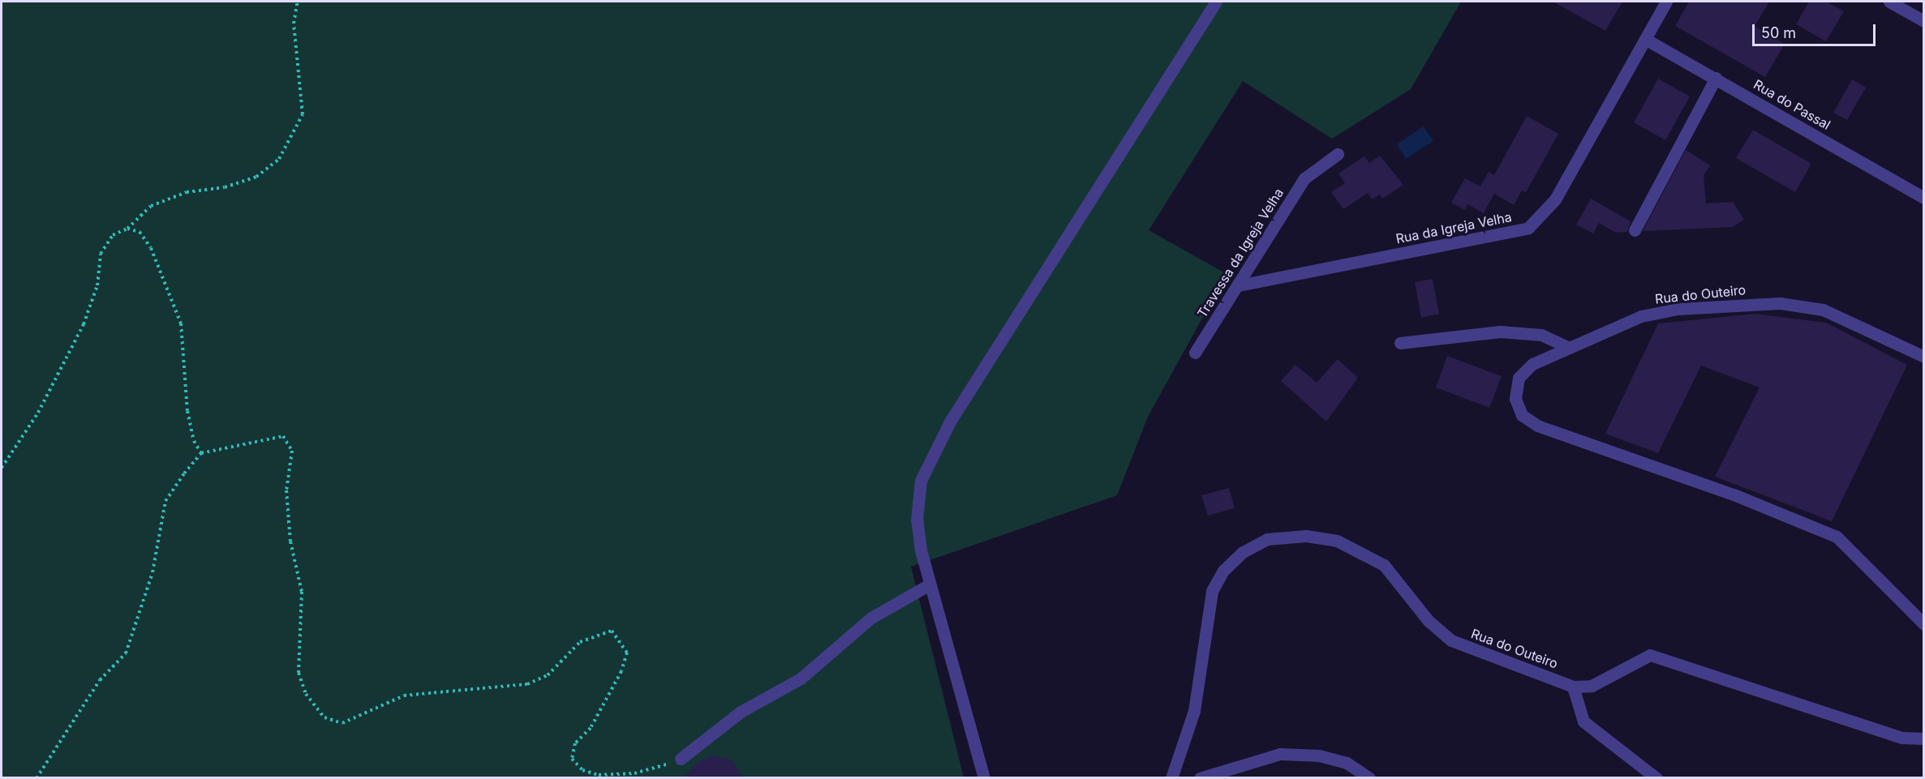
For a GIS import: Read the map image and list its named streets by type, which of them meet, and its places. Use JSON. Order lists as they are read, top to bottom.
{
  "streets": {
    "street": [
      "Rua do Passal",
      "Rua da Igreja Velha",
      "Travessa da Igreja Velha",
      "Rua do Outeiro"
    ]
  },
  "crossings": [
    ["Rua do Passal", "Rua da Igreja Velha"],
    ["Rua da Igreja Velha", "Travessa da Igreja Velha"]
  ],
  "scale_bar": "50 m"
}
